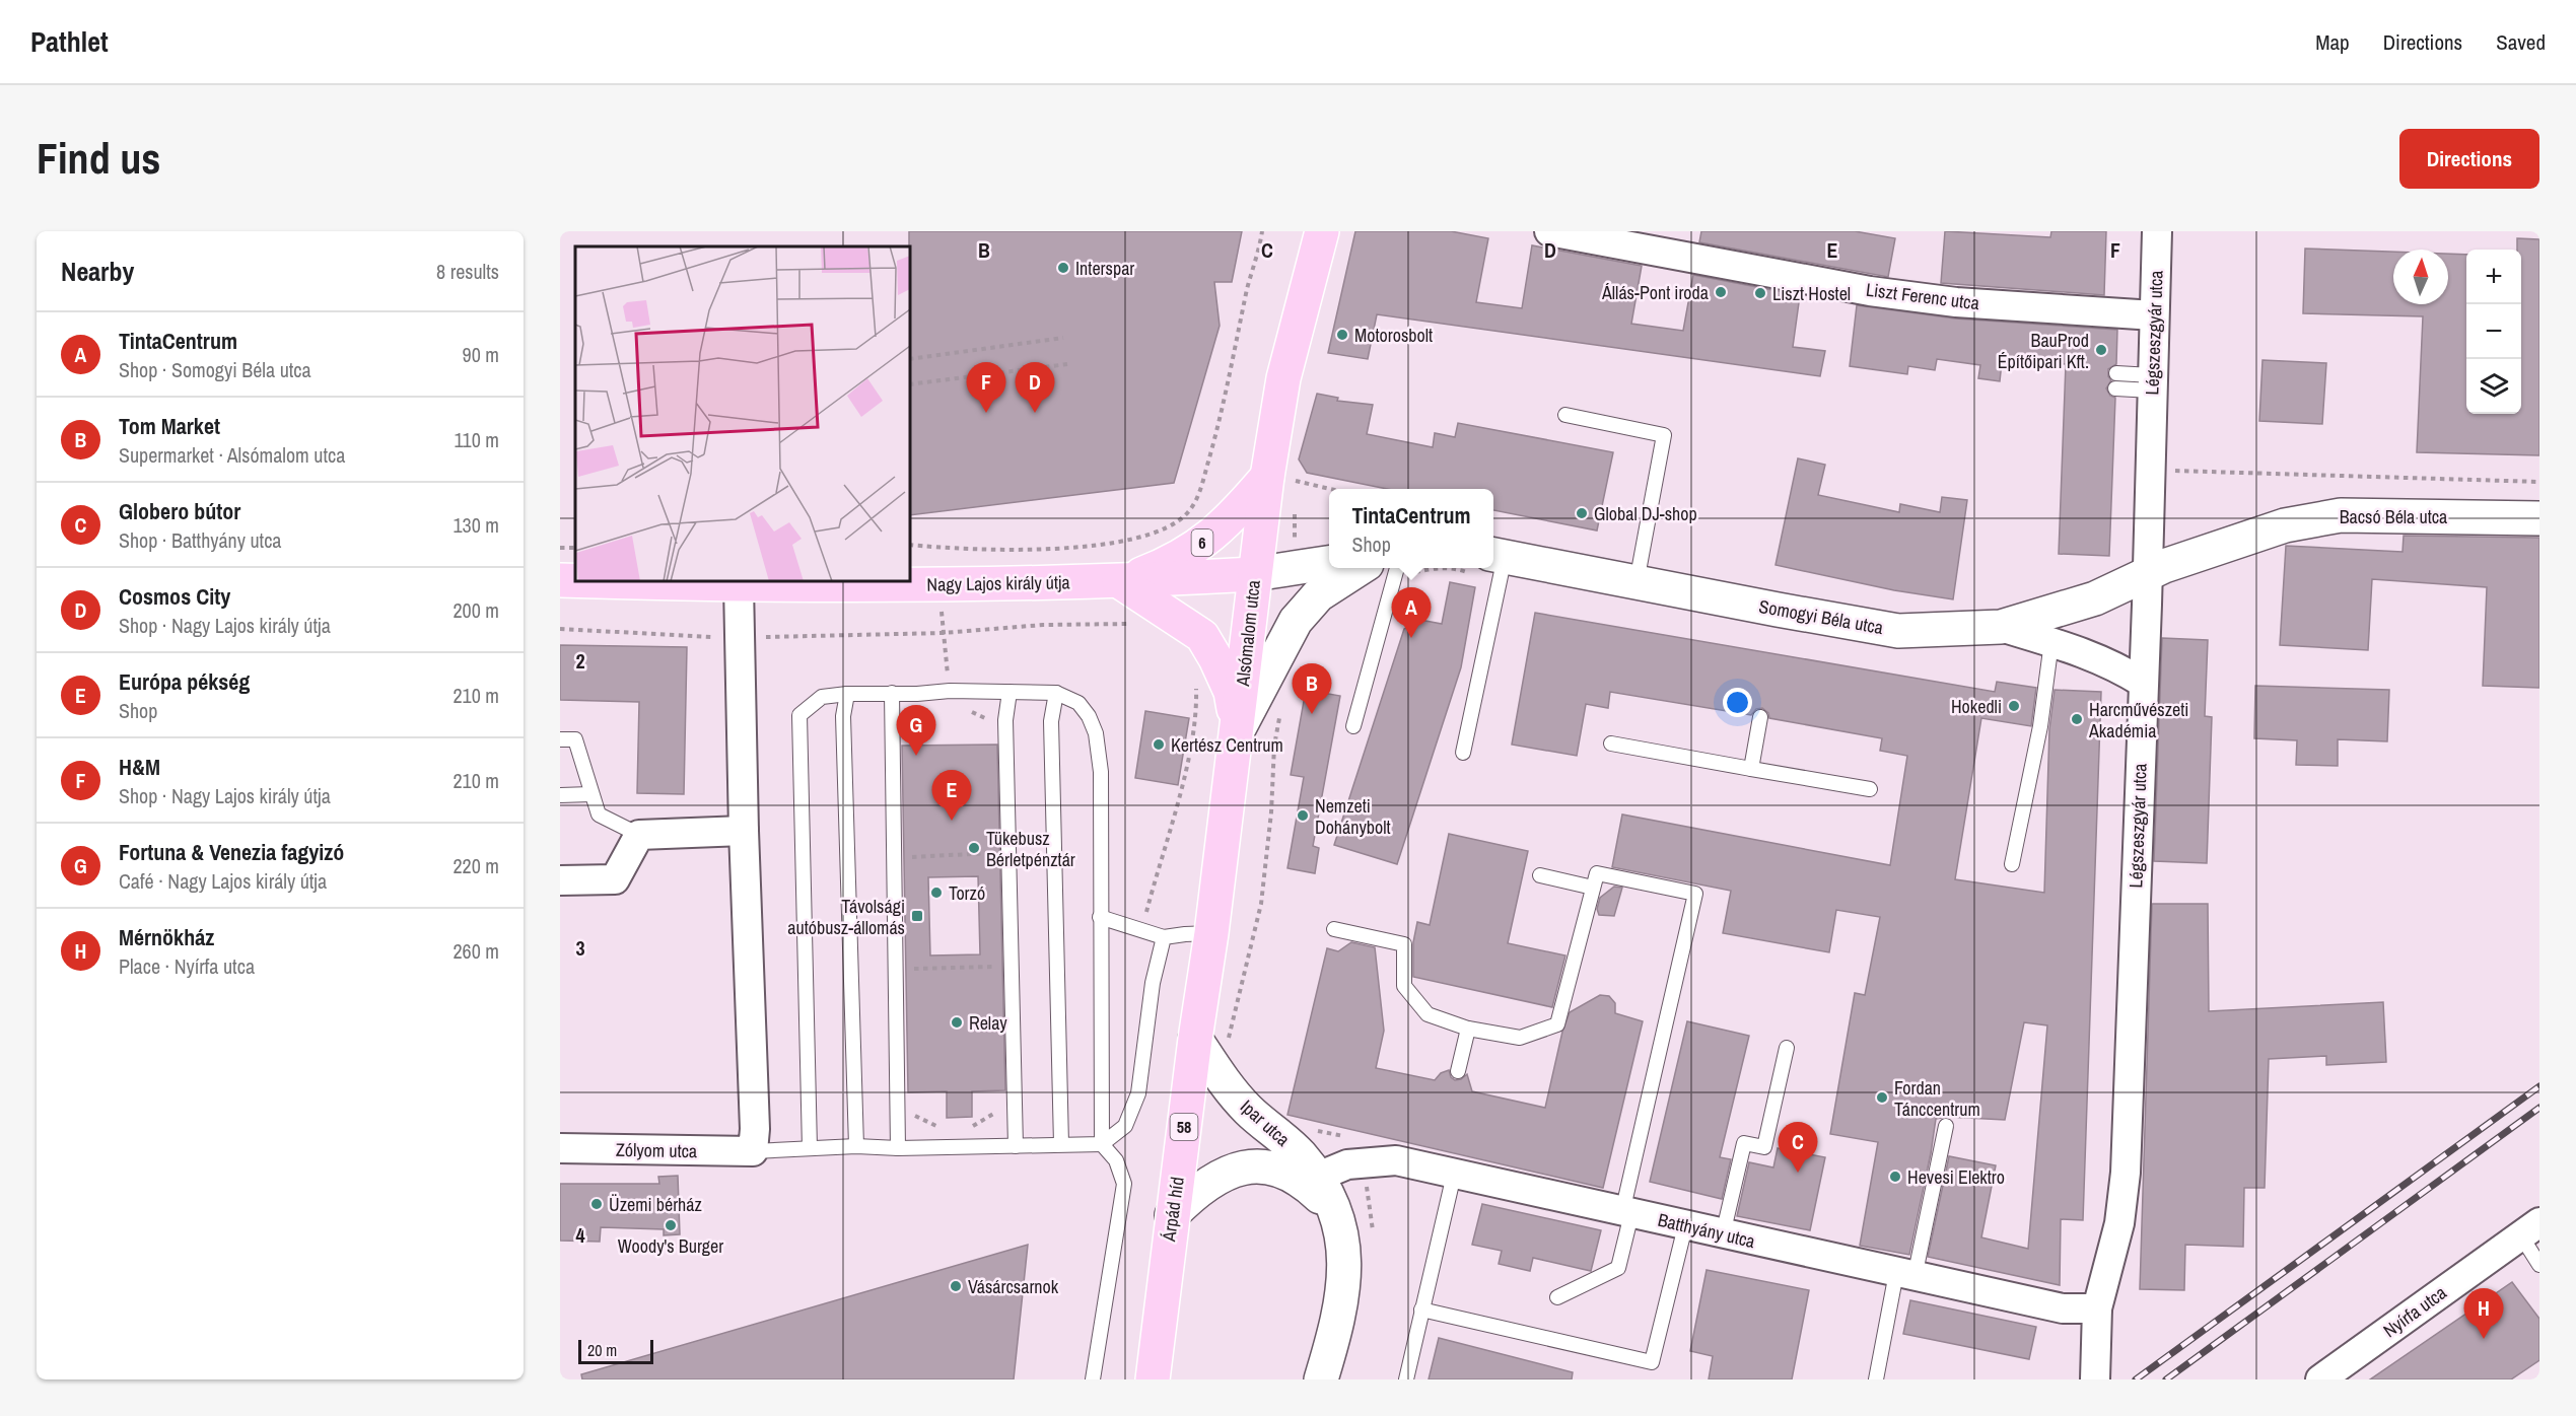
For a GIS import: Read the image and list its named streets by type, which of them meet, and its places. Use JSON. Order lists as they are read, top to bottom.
{
  "streets": {
    "main road": [
      "6",
      "Nagy Lajos király útja",
      "Alsómalom utca",
      "58",
      "Árpád híd"
    ],
    "street": [
      "Liszt Ferenc utca",
      "Légszeszgyár utca",
      "Bacsó Béla utca",
      "Somogyi Béla utca",
      "Ipar utca",
      "Zólyom utca",
      "Batthyány utca",
      "Nyírfa utca"
    ]
  },
  "crossings": [
    ["Liszt Ferenc utca", "Légszeszgyár utca"],
    ["Légszeszgyár utca", "Bacsó Béla utca"],
    ["Légszeszgyár utca", "Somogyi Béla utca"],
    ["Légszeszgyár utca", "Batthyány utca"],
    ["Bacsó Béla utca", "Somogyi Béla utca"],
    ["6", "Nagy Lajos király útja"],
    ["6", "Alsómalom utca"],
    ["Nagy Lajos király útja", "Alsómalom utca"],
    ["Alsómalom utca", "Ipar utca"],
    ["Alsómalom utca", "Árpád híd"],
    ["Ipar utca", "Árpád híd"],
    ["Ipar utca", "Batthyány utca"]
  ],
  "places": {
    "other": [
      "Interspar",
      "Állás-Pont iroda",
      "Liszt Hostel",
      "Motorosbolt",
      "BauProd Építőipari Kft.",
      "Global DJ-shop",
      "Hokedli",
      "Harcművészeti Akadémia",
      "Kertész Centrum",
      "Nemzeti Dohánybolt",
      "Tükebusz Bérletpénztár",
      "Torzó",
      "Relay",
      "Fordan Tánccentrum",
      "Hevesi Elektro",
      "Üzemi bérház",
      "Woody's Burger",
      "Vásárcsarnok"
    ],
    "transit": ["Távolsági autóbusz-állomás"]
  },
  "scale_bar": "20 m",
  "north": "top",
  "page": {
    "header": "Pathlet",
    "nav": ["Map", "Directions", "Saved"],
    "buttons": "Directions",
    "title": "Find us",
    "heading": ["Nearby", "8 results"],
    "map_buttons": ["+", "−"],
    "list": [
      {
        "mark": "A",
        "name": "TintaCentrum",
        "note": "Shop · Somogyi Béla utca",
        "value": "90 m"
      },
      {
        "mark": "B",
        "name": "Tom Market",
        "note": "Supermarket · Alsómalom utca",
        "value": "110 m"
      },
      {
        "mark": "C",
        "name": "Globero bútor",
        "note": "Shop · Batthyány utca",
        "value": "130 m"
      },
      {
        "mark": "D",
        "name": "Cosmos City",
        "note": "Shop · Nagy Lajos király útja",
        "value": "200 m"
      },
      {
        "mark": "E",
        "name": "Európa pékség",
        "note": "Shop",
        "value": "210 m"
      },
      {
        "mark": "F",
        "name": "H&M",
        "note": "Shop · Nagy Lajos király útja",
        "value": "210 m"
      },
      {
        "mark": "G",
        "name": "Fortuna & Venezia fagyizó",
        "note": "Café · Nagy Lajos király útja",
        "value": "220 m"
      },
      {
        "mark": "H",
        "name": "Mérnökház",
        "note": "Place · Nyírfa utca",
        "value": "260 m"
      }
    ],
    "pins": [
      "D",
      "F",
      "A",
      "B",
      "G",
      "E",
      "C",
      "H"
    ],
    "popup": ["TintaCentrum", "Shop"],
    "scale": "20 m"
  },
  "grid": {
    "columns": [
      "B",
      "C",
      "D",
      "E",
      "F"
    ],
    "rows": ["2", "3", "4"]
  }
}
